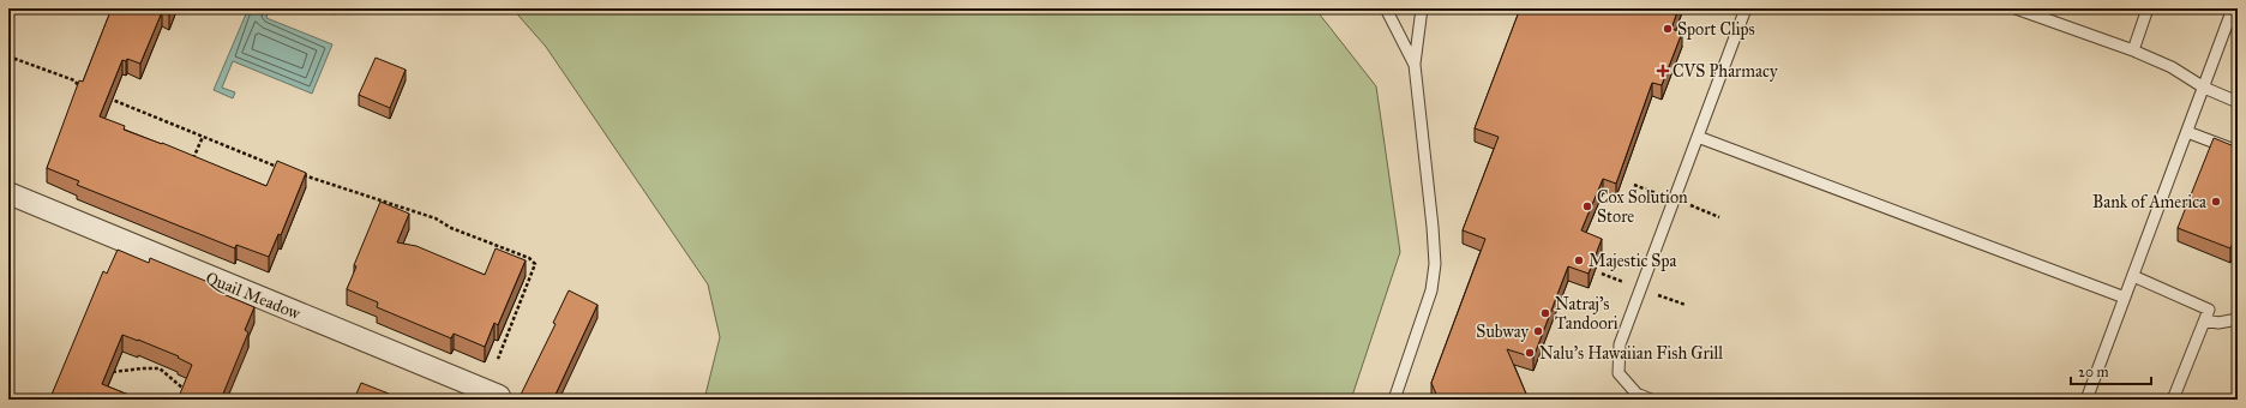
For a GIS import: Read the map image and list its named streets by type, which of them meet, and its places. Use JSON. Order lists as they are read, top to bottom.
{
  "streets": {
    "street": ["Quail Meadow"]
  },
  "places": {
    "other": [
      "Sport Clips",
      "Bank of America",
      "Cox Solution Store",
      "Majestic Spa",
      "Natraj's Tandoori",
      "Subway",
      "Nalu's Hawaiian Fish Grill"
    ],
    "health": ["CVS Pharmacy"]
  },
  "scale_bar": "20 m"
}
